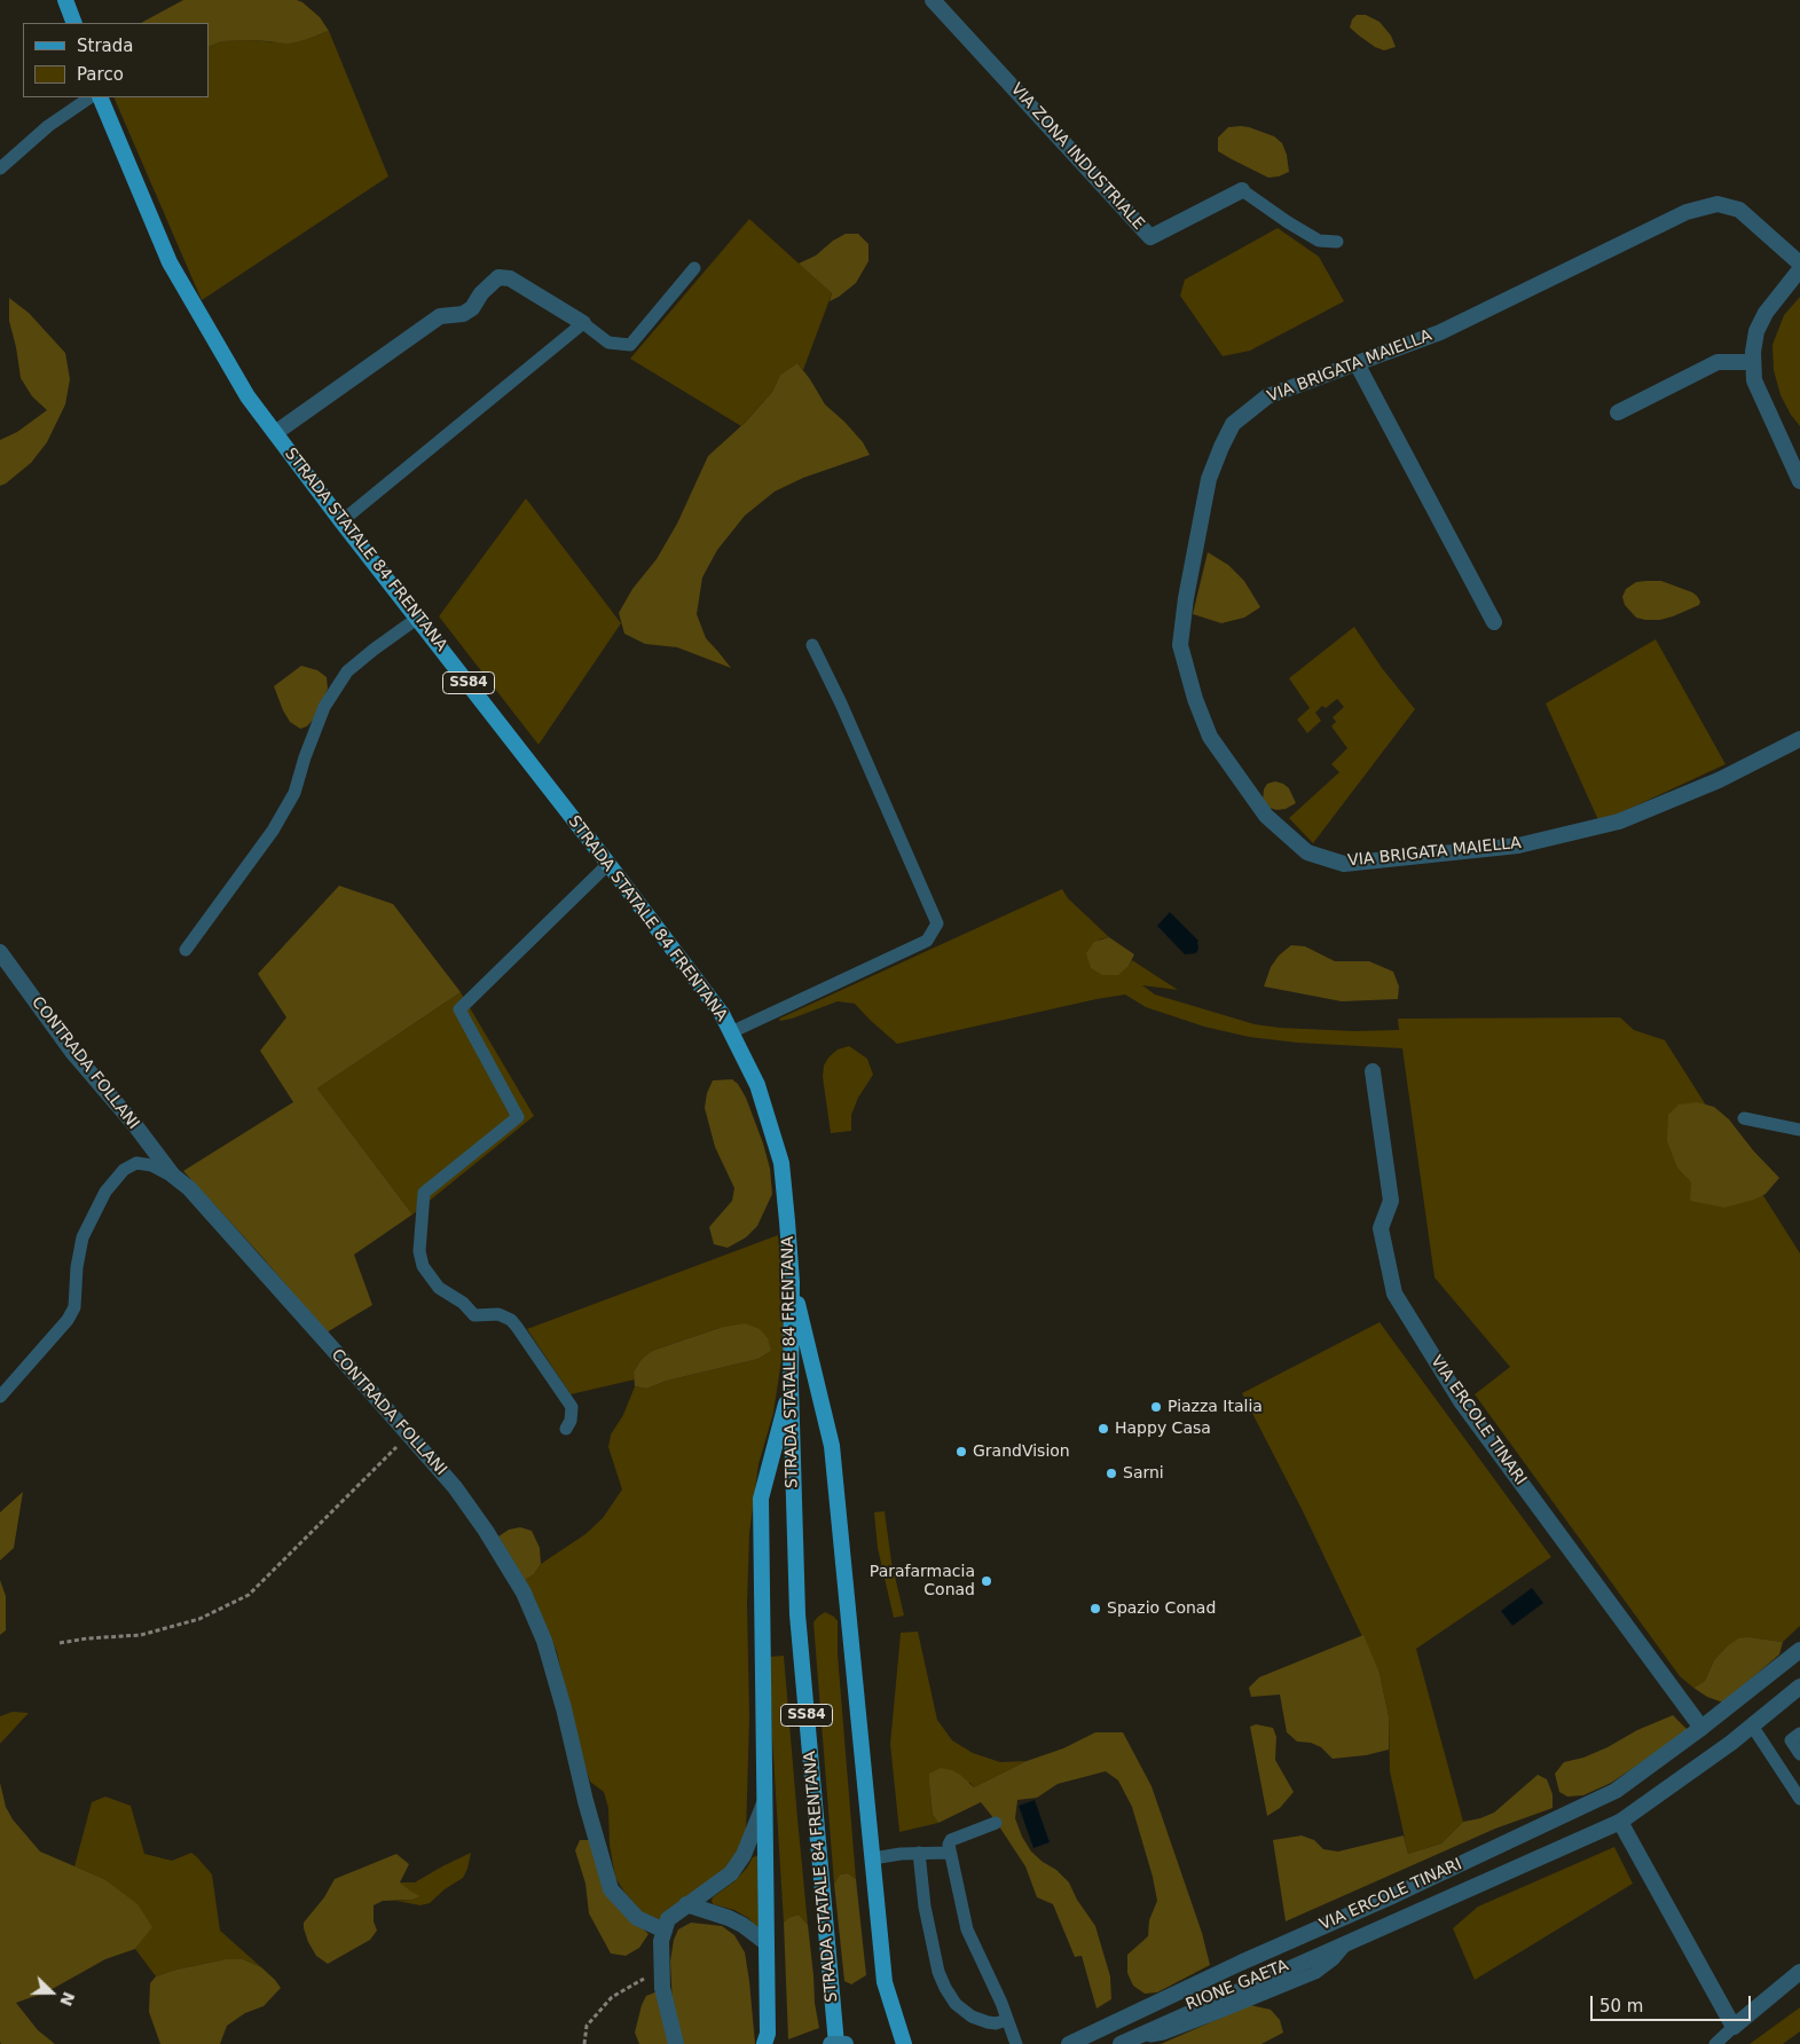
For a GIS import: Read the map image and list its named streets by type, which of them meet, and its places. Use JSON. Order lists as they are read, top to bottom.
{
  "streets": {
    "main road": ["STRADA STATALE 84 FRENTANA", "SS84"],
    "street": [
      "VIA ZONA INDUSTRIALE",
      "VIA BRIGATA MAIELLA",
      "CONTRADA FOLLANI",
      "VIA ERCOLE TINARI"
    ]
  },
  "places": [
    "Piazza Italia",
    "Happy Casa",
    "GrandVision",
    "Sarni",
    "Parafarmacia Conad",
    "Spazio Conad"
  ],
  "legend": ["Strada", "Parco"],
  "scale_bar": "50 m",
  "north": "right"
}
